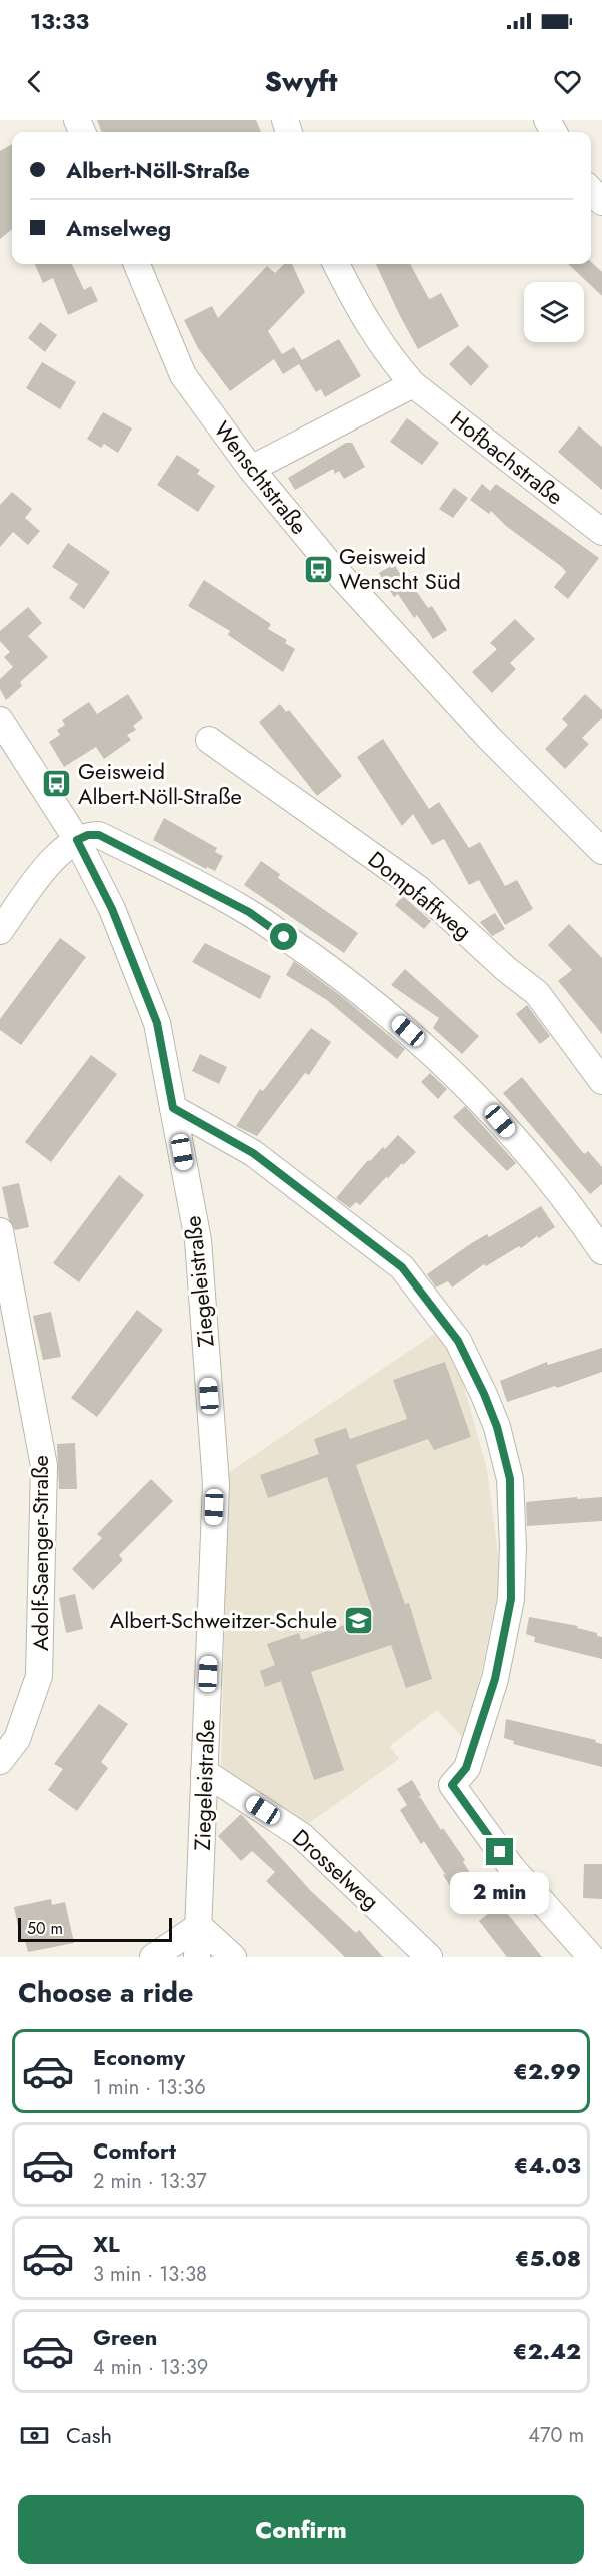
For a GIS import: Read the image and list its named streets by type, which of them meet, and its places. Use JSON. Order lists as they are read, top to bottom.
{
  "streets": {
    "street": [
      "Hofbachstraße",
      "Wenschtstraße",
      "Dompfaffweg",
      "Ziegeleistraße",
      "Adolf-Saenger-Straße",
      "Drosselweg"
    ]
  },
  "crossings": [
    ["Ziegeleistraße", "Drosselweg"]
  ],
  "places": {
    "bus stop": ["Geisweid Wenscht Süd", "Geisweid Albert-Nöll-Straße"],
    "school or university": ["Albert-Schweitzer-Schule"]
  },
  "scale_bar": "50 m",
  "page": {
    "status": "13:33",
    "header": "Swyft",
    "banner": ["Albert-Nöll-Straße", "Amselweg"],
    "bubble": "2 min",
    "scale": "50 m",
    "heading": "Choose a ride",
    "list": [
      {
        "name": "Economy",
        "note": "1 min · 13:36",
        "value": "€2.99"
      },
      {
        "name": "Comfort",
        "note": "2 min · 13:37",
        "value": "€4.03"
      },
      {
        "name": "XL",
        "note": "3 min · 13:38",
        "value": "€5.08"
      },
      {
        "name": "Green",
        "note": "4 min · 13:39",
        "value": "€2.42"
      }
    ],
    "pay": ["Cash", "470 m"],
    "buttons": "Confirm"
  }
}
